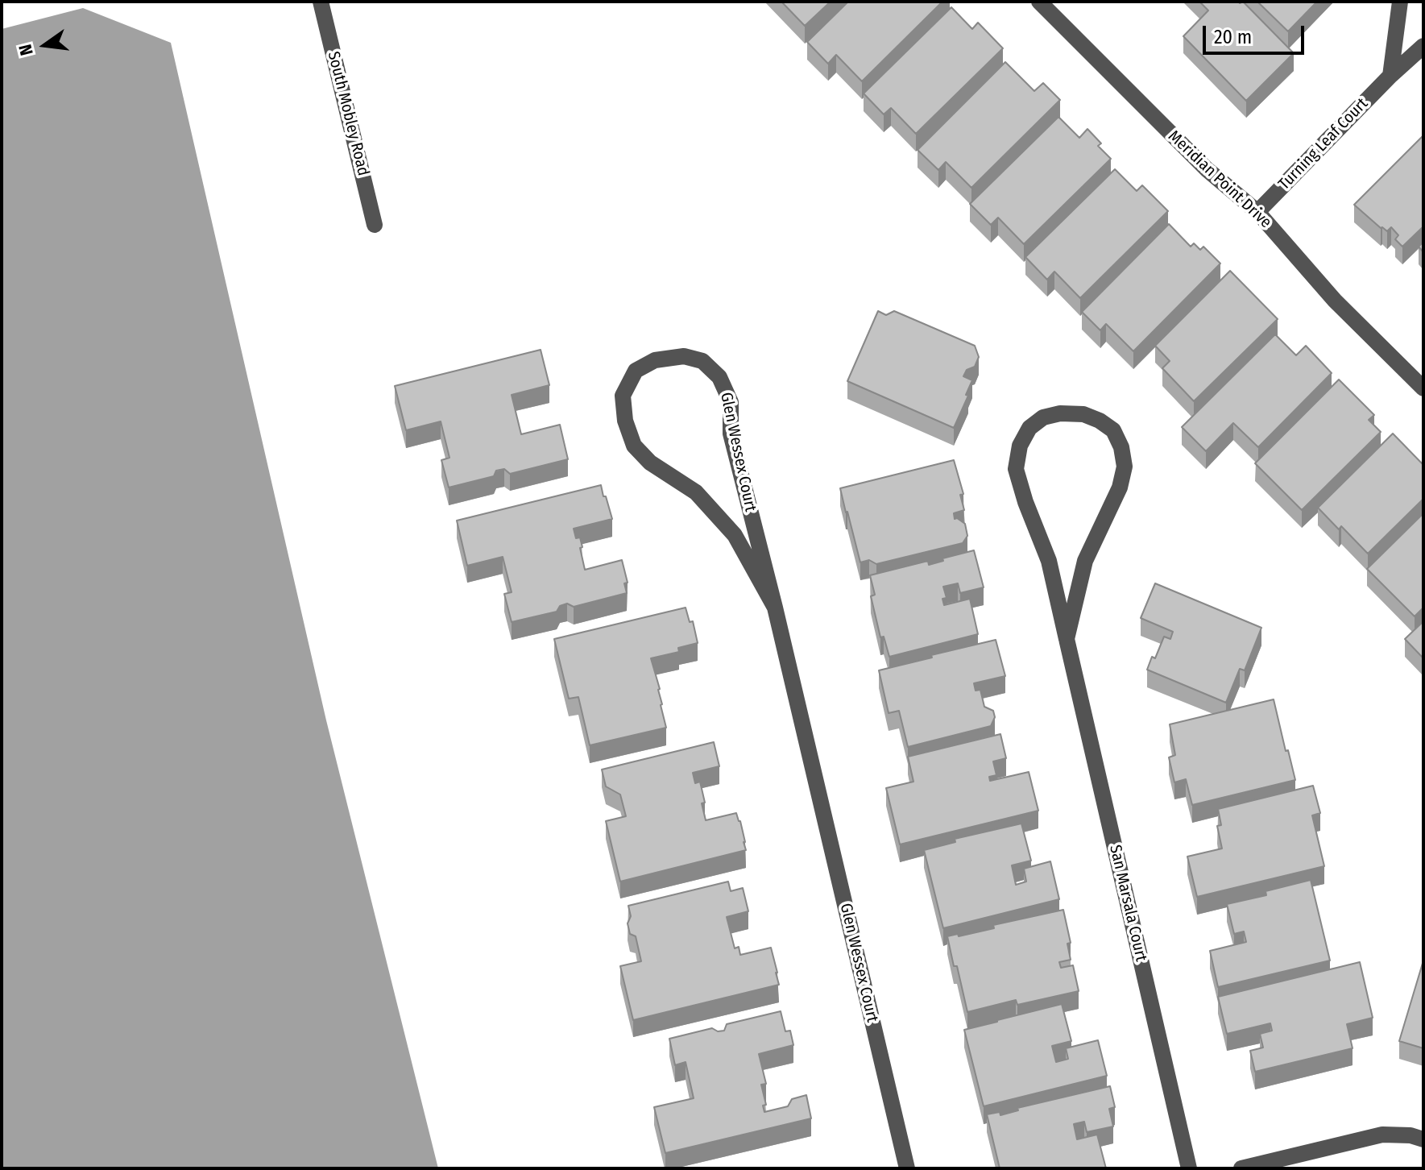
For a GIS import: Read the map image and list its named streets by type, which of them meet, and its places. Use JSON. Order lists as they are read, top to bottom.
{
  "streets": {
    "street": [
      "South Mobley Road",
      "Turning Leaf Court",
      "Meridian Point Drive",
      "Glen Wessex Court",
      "San Marsala Court"
    ]
  },
  "crossings": [
    ["Turning Leaf Court", "Meridian Point Drive"]
  ],
  "scale_bar": "20 m",
  "north": "left"
}
